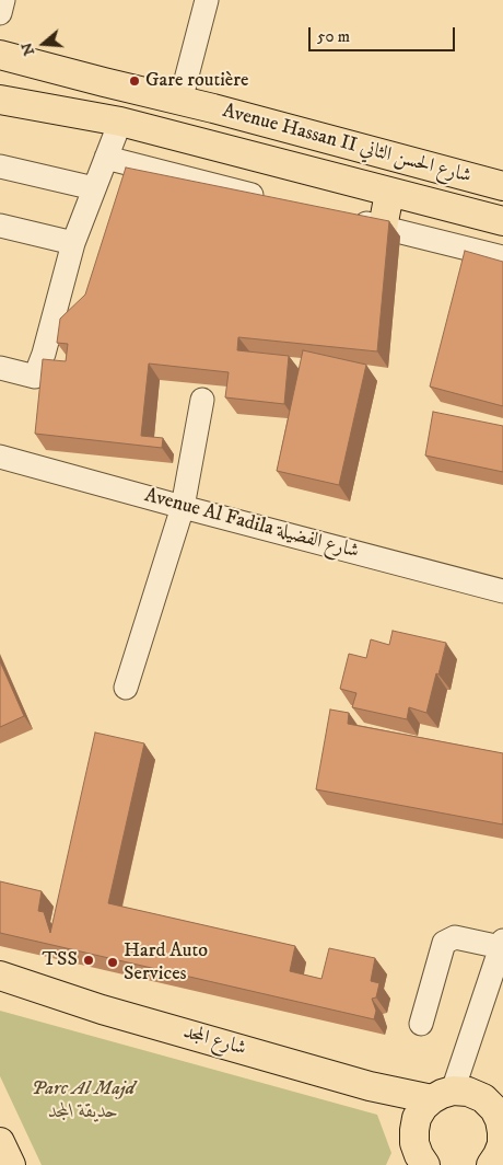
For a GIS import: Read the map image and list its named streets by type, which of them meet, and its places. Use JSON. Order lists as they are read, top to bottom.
{
  "streets": {
    "main road": ["Avenue Hassan II شارع الحسن الثاني", "شارع المجد"],
    "street": ["Avenue Al Fadila شارع الفضيلة"]
  },
  "parks": ["Parc Al Majd حديقة المجد"],
  "places": ["Gare routière", "TSS", "Hard Auto Services"],
  "scale_bar": "50 m",
  "north": "left"
}
